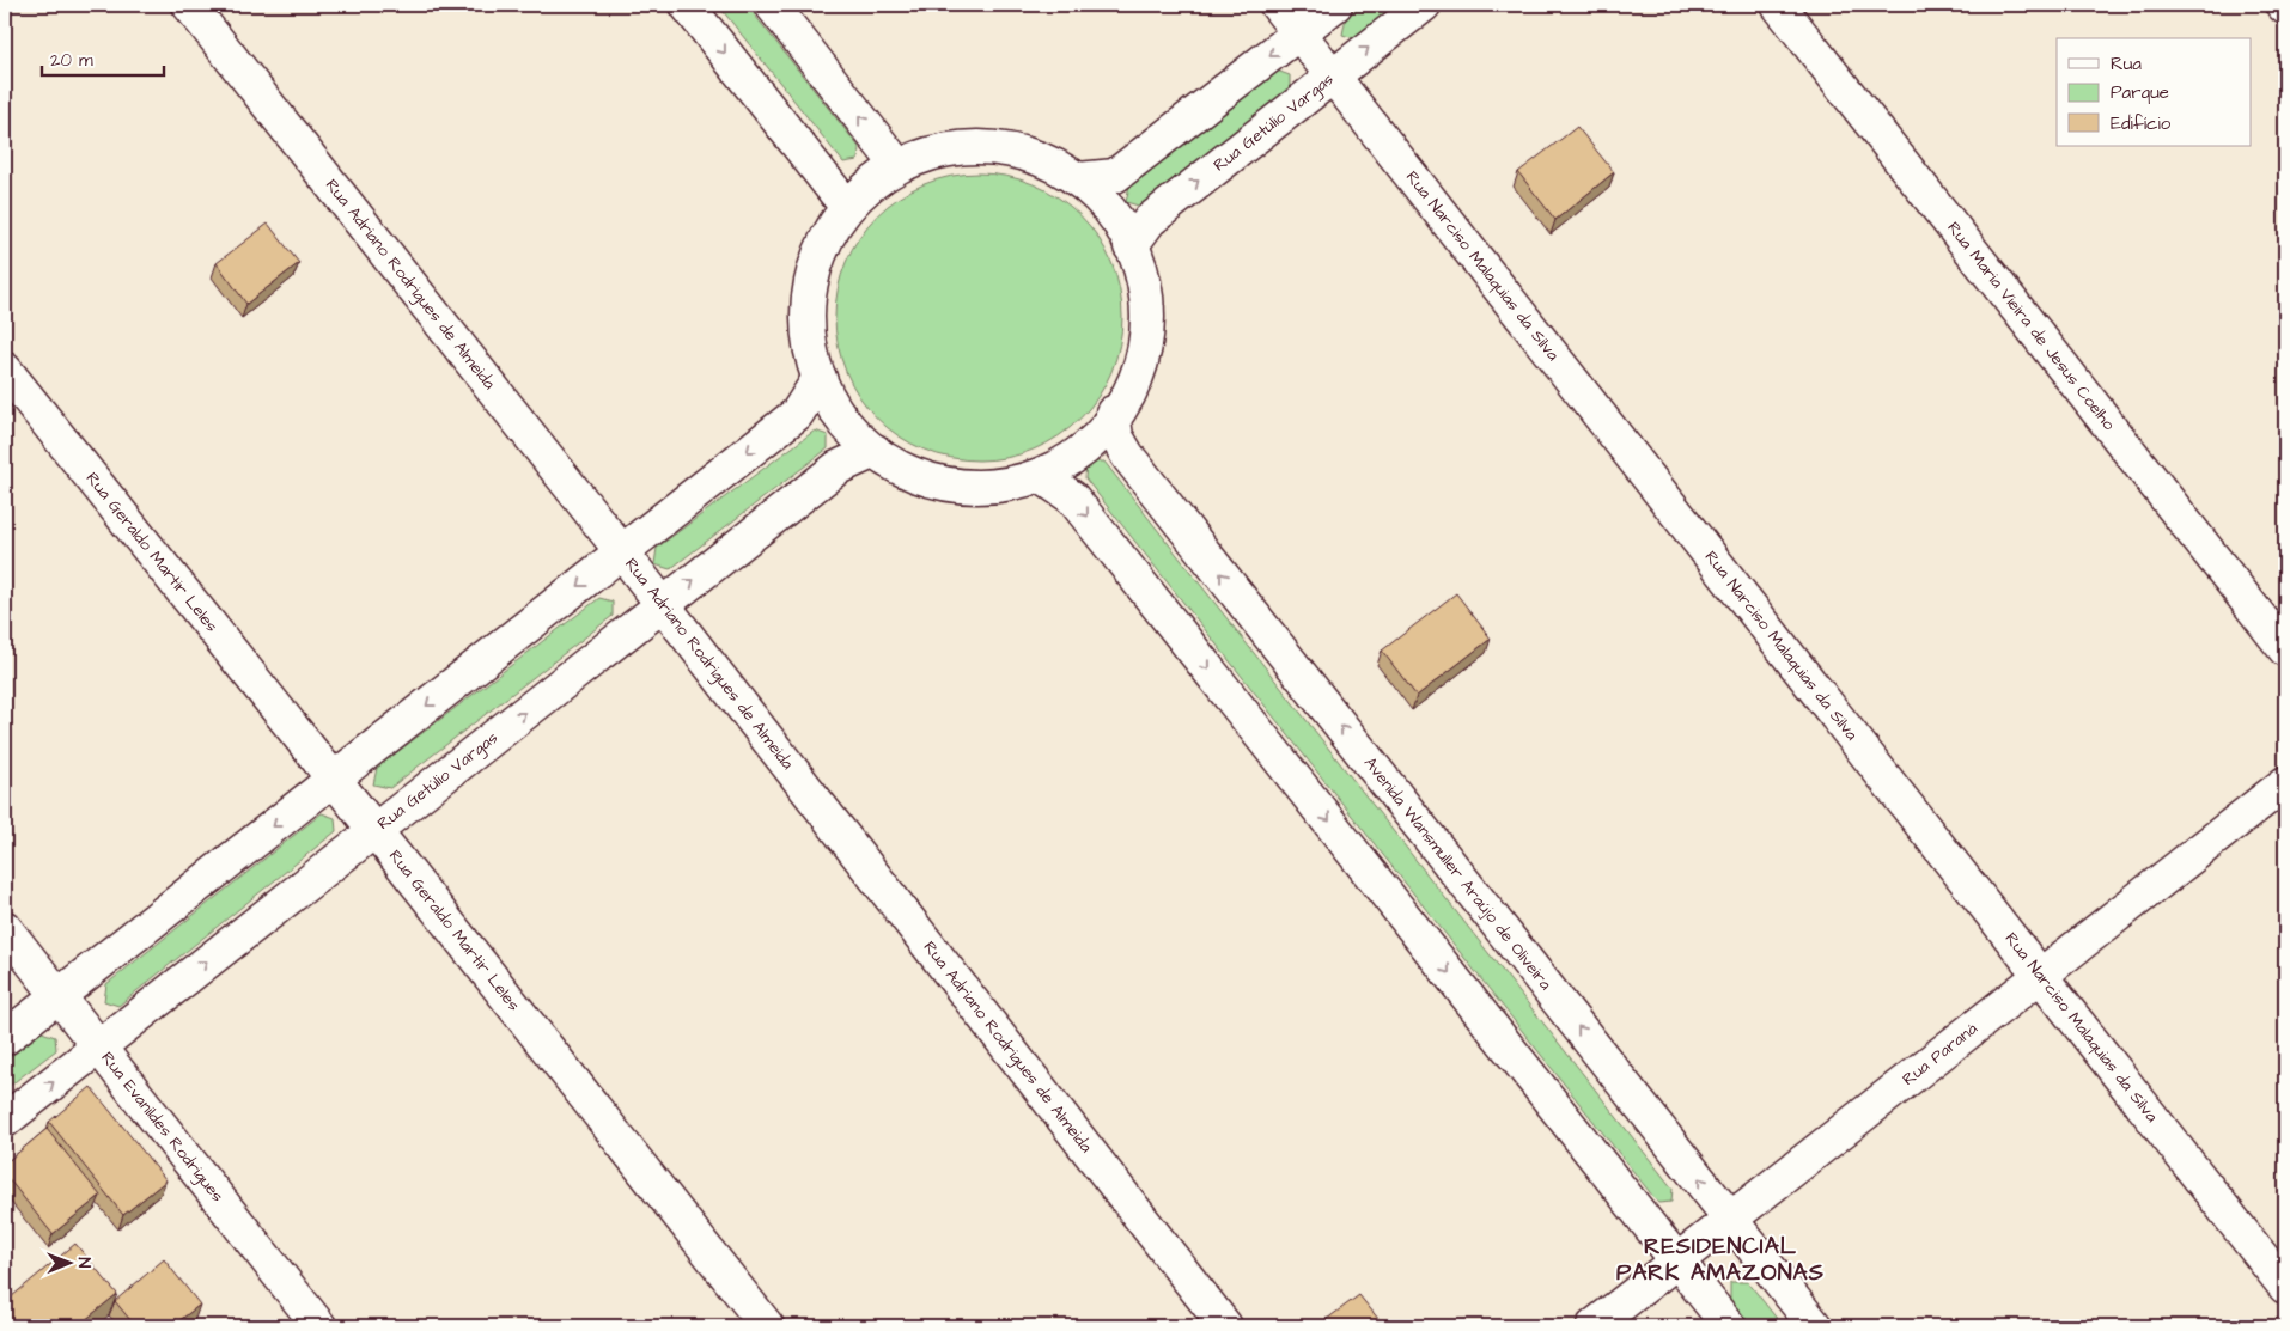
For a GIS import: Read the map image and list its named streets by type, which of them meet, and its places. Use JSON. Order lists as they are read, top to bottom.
{
  "streets": {
    "street": [
      "Rua Getúlio Vargas",
      "Rua Narciso Malaquias da Silva",
      "Rua Adriano Rodrigues de Almeida",
      "Rua Maria Vieira de Jesus Coelho",
      "Rua Geraldo Martir Leles",
      "Avenida Wansmuller Araújo de Oliveira",
      "Rua Paraná",
      "Rua Evanildes Rodrigues"
    ]
  },
  "crossings": [
    ["Rua Getúlio Vargas", "Rua Narciso Malaquias da Silva"],
    ["Rua Getúlio Vargas", "Rua Adriano Rodrigues de Almeida"],
    ["Rua Getúlio Vargas", "Rua Geraldo Martir Leles"],
    ["Rua Getúlio Vargas", "Rua Evanildes Rodrigues"],
    ["Rua Narciso Malaquias da Silva", "Rua Paraná"],
    ["Avenida Wansmuller Araújo de Oliveira", "Rua Paraná"]
  ],
  "districts": ["RESIDENCIAL PARK AMAZONAS"],
  "legend": ["Rua", "Parque", "Edifício"],
  "scale_bar": "20 m",
  "north": "right"
}
